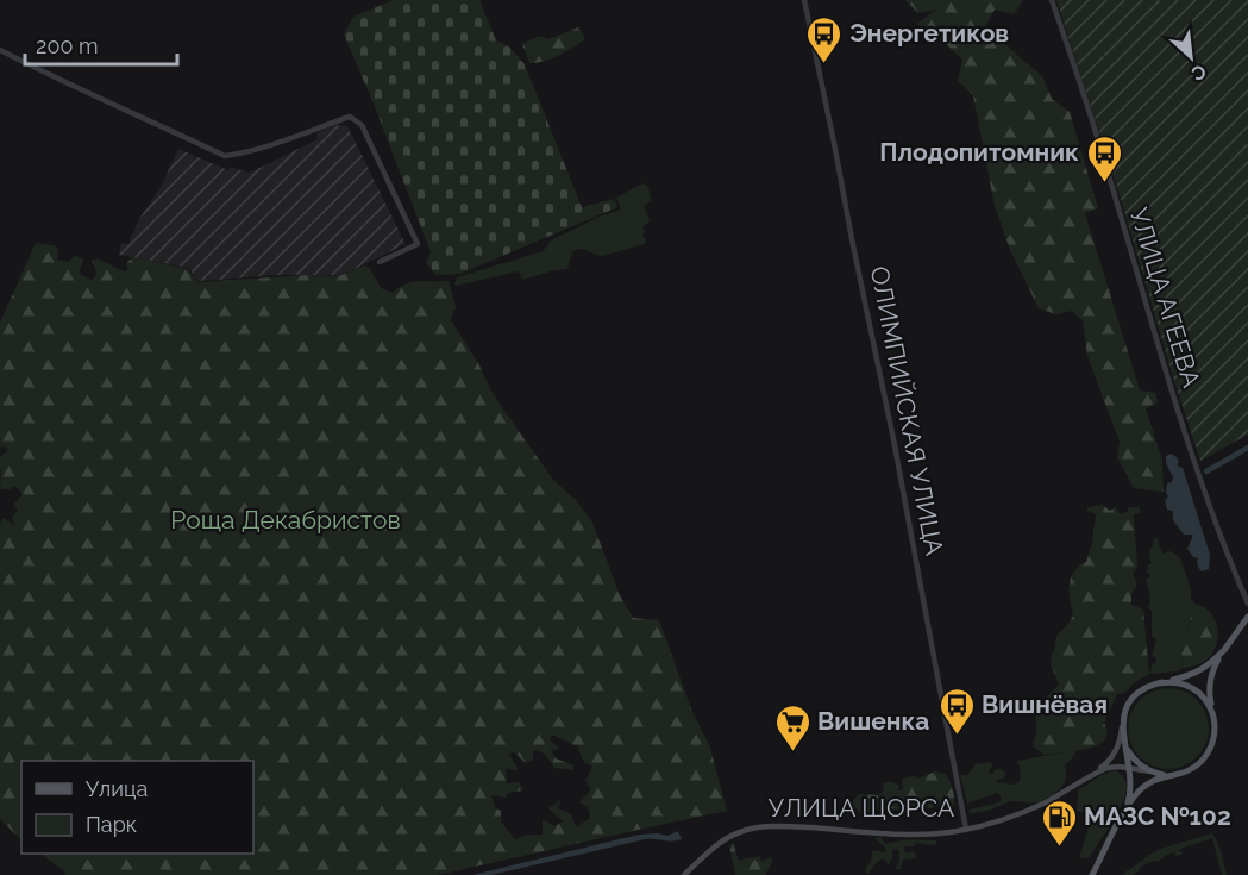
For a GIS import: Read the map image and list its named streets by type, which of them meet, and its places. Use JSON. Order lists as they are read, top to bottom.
{
  "streets": {
    "main road": ["УЛИЦА ЩОРСА"],
    "street": ["УЛИЦА АГЕЕВА", "ОЛИМПИЙСКАЯ УЛИЦА"]
  },
  "crossings": [
    ["ОЛИМПИЙСКАЯ УЛИЦА", "УЛИЦА ЩОРСА"]
  ],
  "parks": ["Роща Декабристов"],
  "places": {
    "bus stop": ["Энергетиков", "Плодопитомник", "Вишнёвая"],
    "supermarket": ["Вишенка"],
    "fuel station": ["МАЗС №102"]
  },
  "legend": ["Улица", "Парк"],
  "scale_bar": "200 m",
  "north": "bottom right"
}
